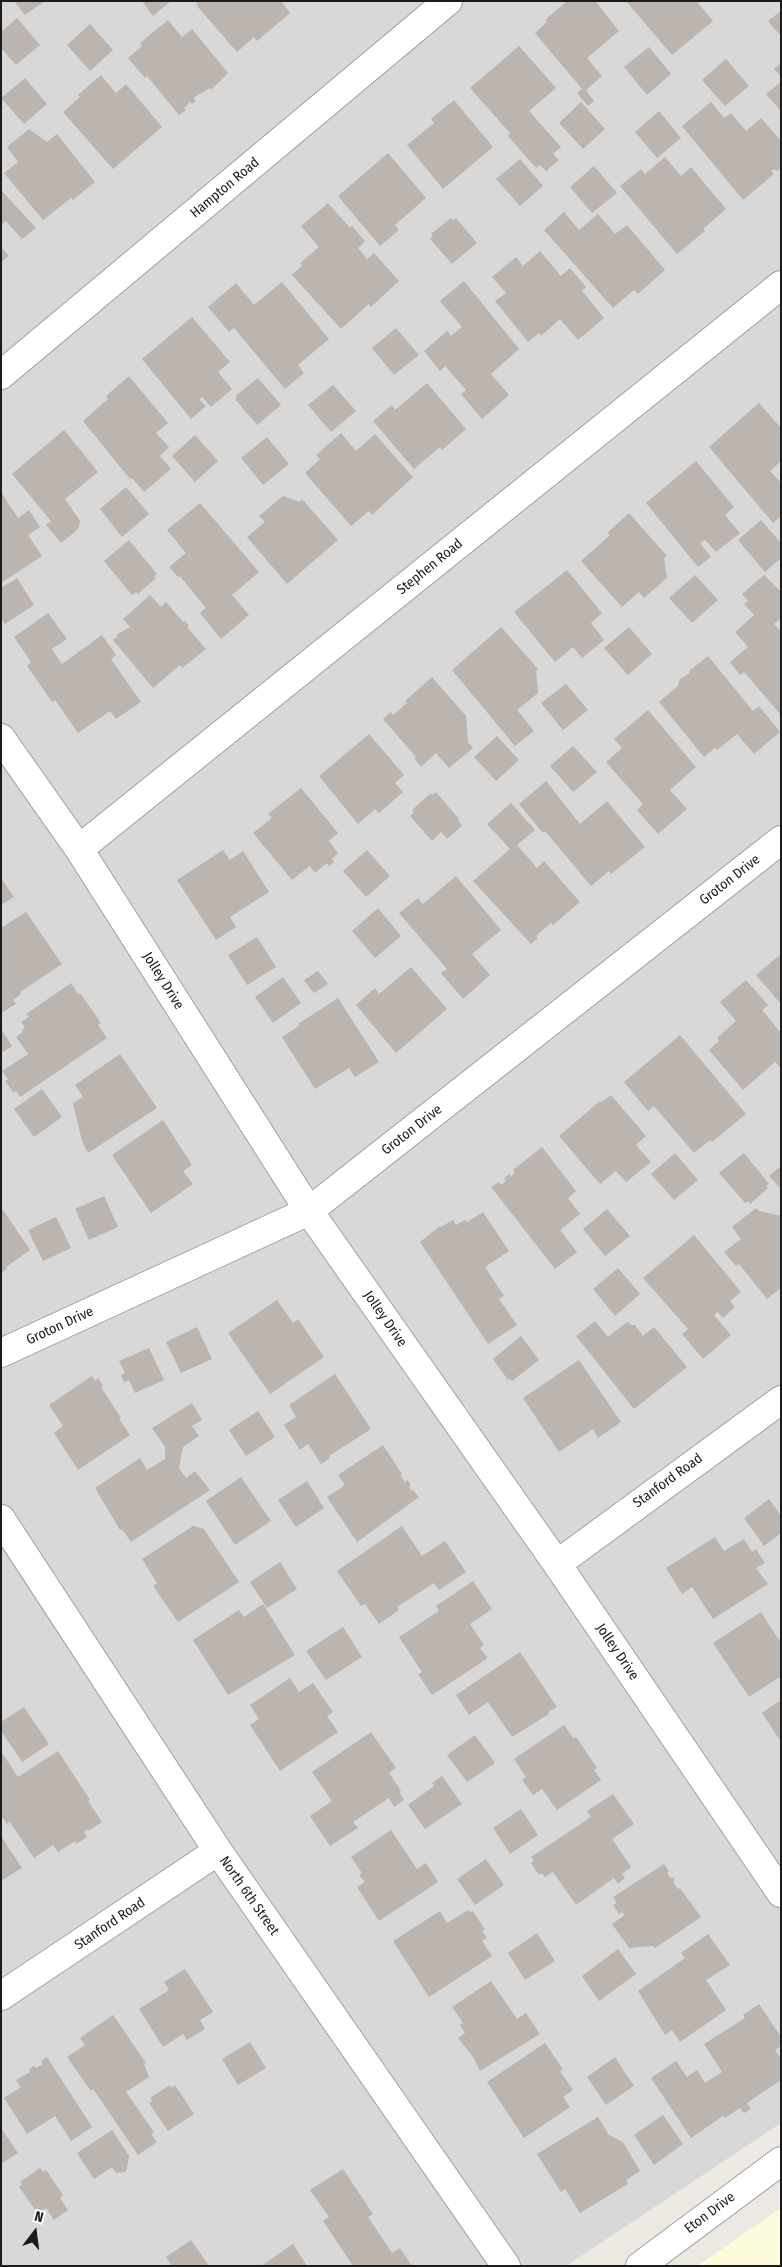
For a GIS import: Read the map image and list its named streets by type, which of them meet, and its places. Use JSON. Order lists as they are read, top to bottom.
{
  "streets": {
    "street": [
      "Hampton Road",
      "Stephen Road",
      "Groton Drive",
      "Jolley Drive",
      "Stanford Road",
      "North 6th Street",
      "Eton Drive"
    ]
  },
  "crossings": [
    ["Stephen Road", "Jolley Drive"],
    ["Groton Drive", "Jolley Drive"],
    ["Jolley Drive", "Stanford Road"],
    ["Stanford Road", "North 6th Street"]
  ],
  "north": "top"
}
